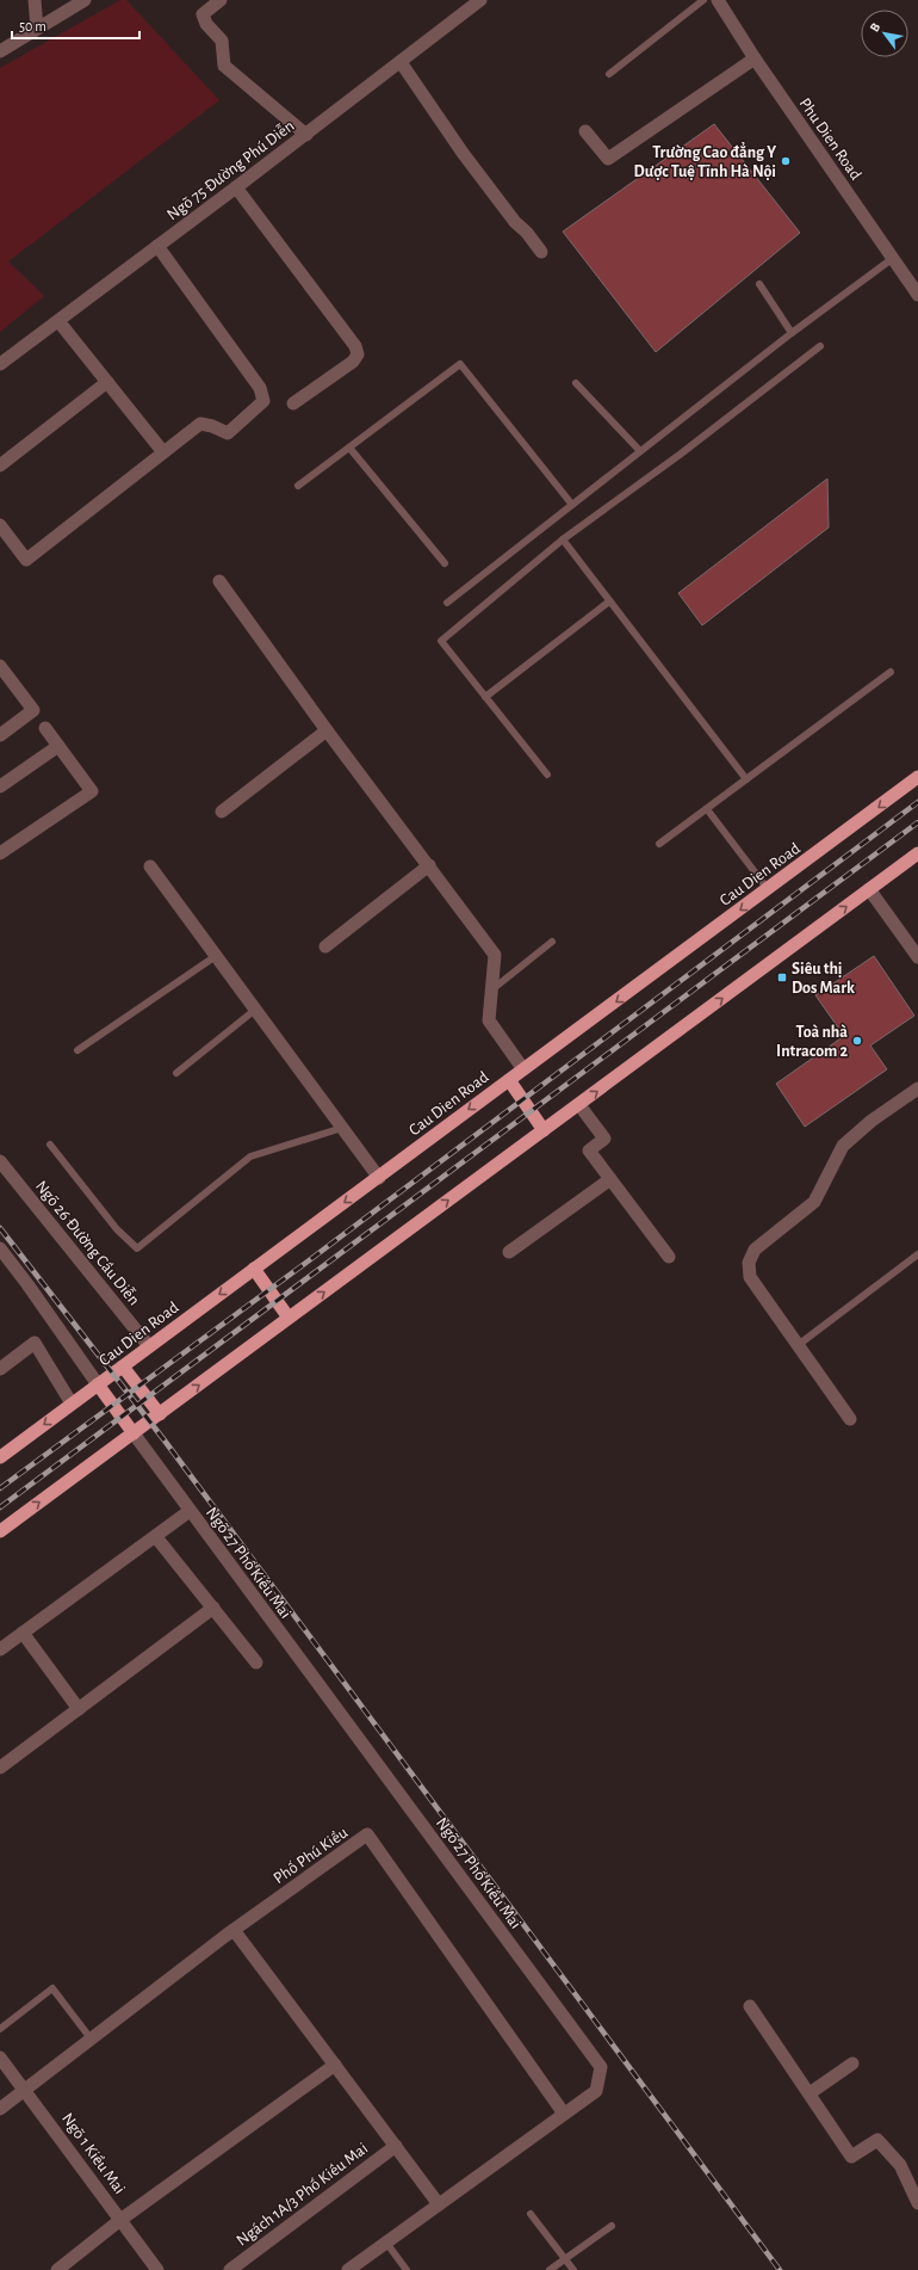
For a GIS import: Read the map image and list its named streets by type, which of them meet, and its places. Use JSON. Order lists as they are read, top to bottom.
{
  "streets": {
    "highway": ["Cau Dien Road"],
    "street": [
      "Phu Dien Road",
      "Ngõ 75 Đường Phú Diễn",
      "Ngõ 26 Đường Cầu Diễn",
      "Ngõ 27 Phố Kiều Mai",
      "Phố Phú Kiều",
      "Ngõ 1 Kiều Mai",
      "Ngách 1A/3 Phố Kiều Mai"
    ]
  },
  "crossings": [
    ["Cau Dien Road", "Ngõ 26 Đường Cầu Diễn"],
    ["Ngõ 27 Phố Kiều Mai", "Phố Phú Kiều"],
    ["Phố Phú Kiều", "Ngõ 1 Kiều Mai"]
  ],
  "places": {
    "other": ["Trường Cao đẳng Y Dược Tuệ Tĩnh Hà Nội", "Toà nhà Intracom 2"],
    "transit": ["Siêu thị Dos Mark"]
  },
  "scale_bar": "50 m",
  "north": "top left"
}
